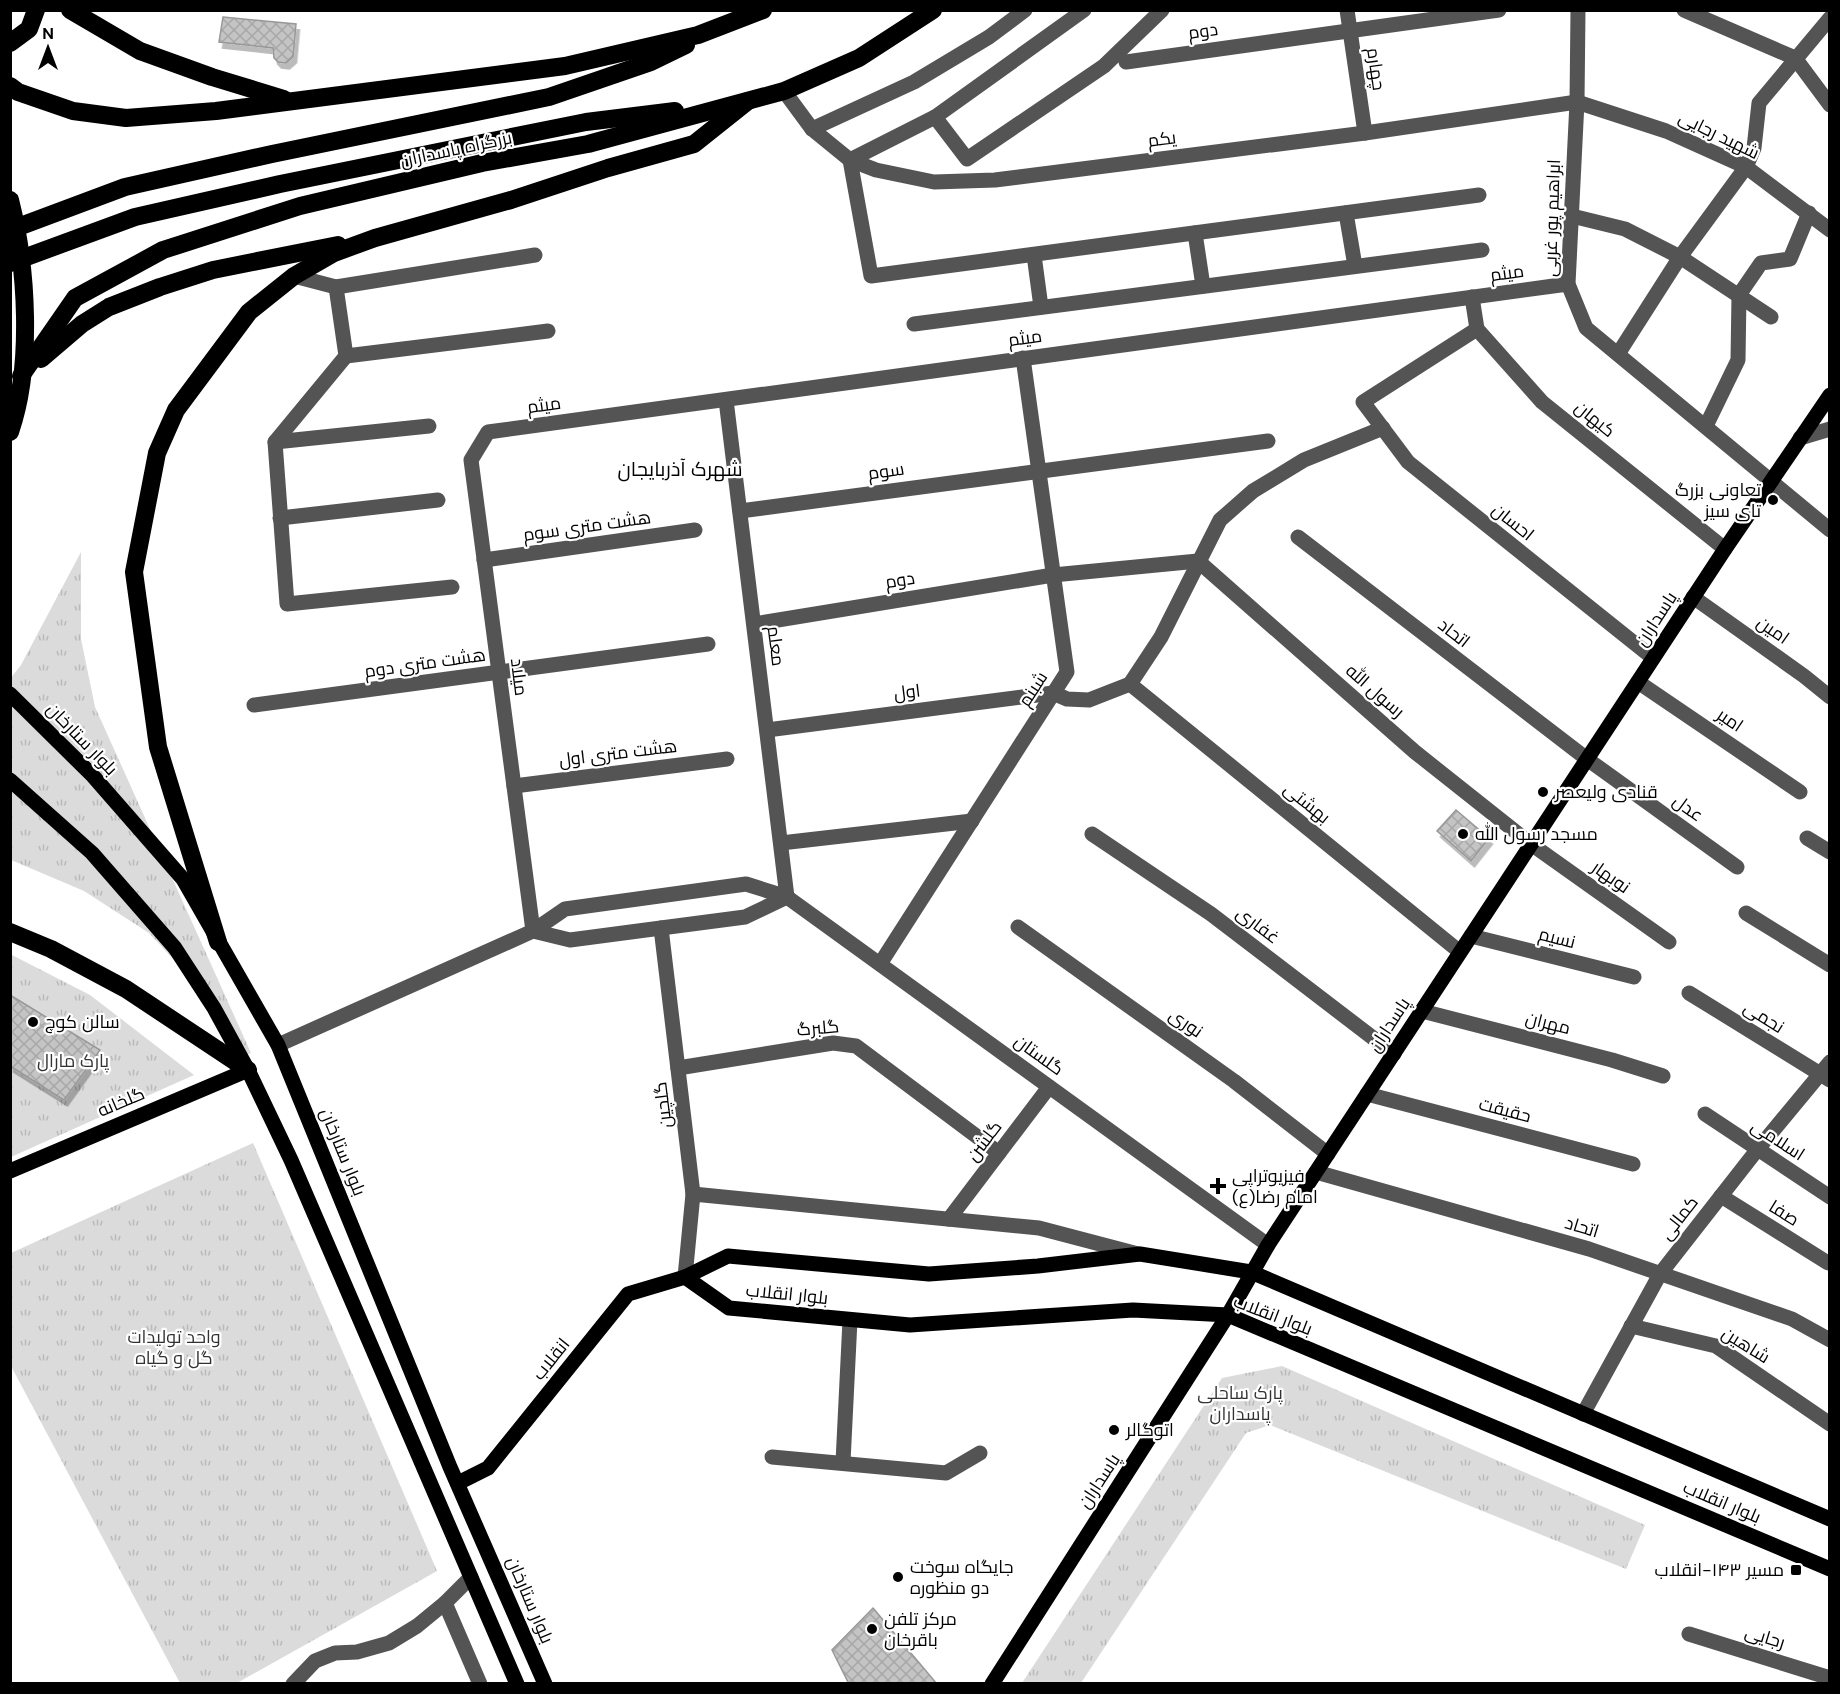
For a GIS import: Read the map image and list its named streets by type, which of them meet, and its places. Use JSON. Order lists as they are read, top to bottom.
{
  "streets": {
    "highway": ["بزرگراه پاسداران"],
    "main road": [
      "پاسداران",
      "بلوار ستارخان",
      "گلخانه",
      "بلوار انقلاب",
      "انقلاب"
    ],
    "street": [
      "دوم",
      "چهارم",
      "شهید رجایی",
      "یکم",
      "ابراهیم پور غربی",
      "میثم",
      "کیهان",
      "سوم",
      "احسان",
      "هشت متری سوم",
      "امین",
      "اتحاد",
      "معلم",
      "هشت متری دوم",
      "میلاد",
      "شبنم",
      "رسول الله",
      "اول",
      "امیر",
      "هشت متری اول",
      "بهشتی",
      "عدل",
      "نوبهار",
      "غفاری",
      "نسیم",
      "نجمی",
      "نوری",
      "مهران",
      "گلبرگ",
      "گلستان",
      "گلچین",
      "حقیقت",
      "اسلامی",
      "گلشن",
      "صفا",
      "کمالی",
      "شاهین",
      "رجایی"
    ]
  },
  "crossings": [
    ["دوم", "چهارم"],
    ["دوم", "معلم"],
    ["دوم", "شبنم"],
    ["دوم", "رسول الله"],
    ["چهارم", "یکم"],
    ["شهید رجایی", "یکم"],
    ["شهید رجایی", "ابراهیم پور غربی"],
    ["یکم", "بزرگراه پاسداران"],
    ["یکم", "ابراهیم پور غربی"],
    ["ابراهیم پور غربی", "میثم"],
    ["ابراهیم پور غربی", "پاسداران"],
    ["میثم", "معلم"],
    ["میثم", "میلاد"],
    ["میثم", "شبنم"],
    ["کیهان", "احسان"],
    ["کیهان", "پاسداران"],
    ["سوم", "معلم"],
    ["سوم", "شبنم"],
    ["احسان", "پاسداران"],
    ["هشت متری سوم", "میلاد"],
    ["پاسداران", "امین"],
    ["پاسداران", "اتحاد"],
    ["پاسداران", "رسول الله"],
    ["پاسداران", "امیر"],
    ["پاسداران", "بهشتی"],
    ["پاسداران", "عدل"],
    ["پاسداران", "نوبهار"],
    ["پاسداران", "غفاری"],
    ["پاسداران", "نسیم"],
    ["پاسداران", "نوری"],
    ["پاسداران", "مهران"],
    ["پاسداران", "گلستان"],
    ["پاسداران", "حقیقت"],
    ["پاسداران", "بلوار انقلاب"],
    ["اتحاد", "عدل"],
    ["اتحاد", "کمالی"],
    ["معلم", "اول"],
    ["معلم", "گلستان"],
    ["هشت متری دوم", "میلاد"],
    ["میلاد", "هشت متری اول"],
    ["میلاد", "گلستان"],
    ["شبنم", "اول"],
    ["شبنم", "گلستان"],
    ["رسول الله", "نوبهار"],
    ["بلوار ستارخان", "گلستان"],
    ["بلوار ستارخان", "انقلاب"],
    ["نجمی", "کمالی"],
    ["گلبرگ", "گلچین"],
    ["گلبرگ", "گلشن"],
    ["گلستان", "گلشن"],
    ["گلچین", "بلوار انقلاب"],
    ["گلچین", "انقلاب"],
    ["اسلامی", "کمالی"],
    ["صفا", "کمالی"],
    ["کمالی", "بلوار انقلاب"],
    ["کمالی", "شاهین"],
    ["بلوار انقلاب", "انقلاب"]
  ],
  "districts": ["شهرک آذربایجان"],
  "parks": ["پارک مارال", "واحد تولیدات گل و گیاه", "پارک ساحلی پاسداران"],
  "places": {
    "other": [
      "تعاونی بزرگ تای سیز",
      "قنادی ولیعصر",
      "مسجد رسول الله",
      "سالن کوچ",
      "اتوگالر",
      "جایگاه سوخت دو منظوره",
      "مرکز تلفن باقرخان"
    ],
    "health": ["فیزیوتراپی امام رضا(ع)"],
    "transit": ["مسیر ۱۴۳-انقلاب"]
  },
  "north": "top"
}
